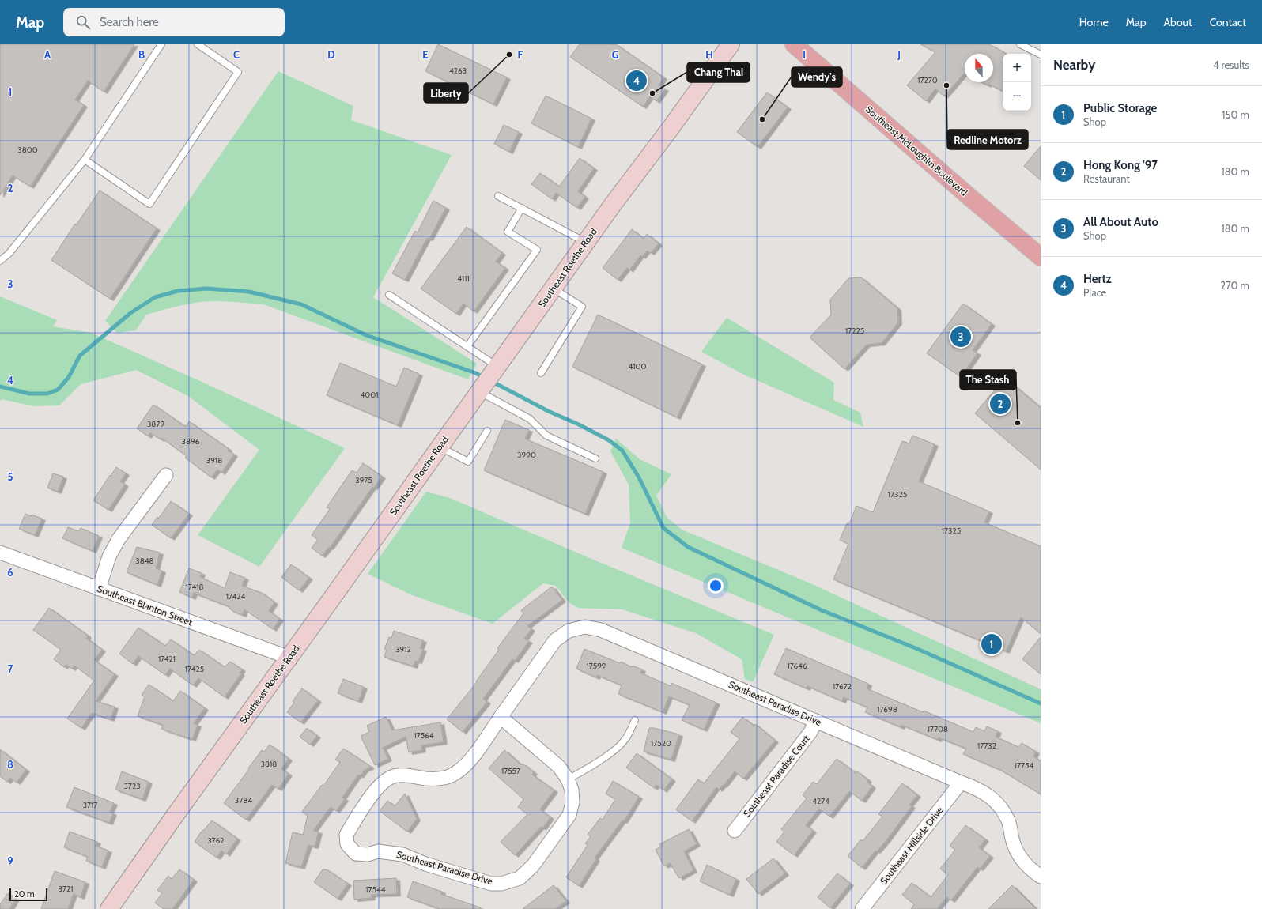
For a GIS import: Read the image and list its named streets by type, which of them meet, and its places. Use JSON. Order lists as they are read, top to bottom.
{
  "streets": {
    "main road": ["Southeast McLoughlin Boulevard"],
    "street": [
      "Southeast Roethe Road",
      "Southeast Blanton Street",
      "Southeast Paradise Drive",
      "Southeast Paradise Court",
      "Southeast Hillside Drive"
    ]
  },
  "crossings": [
    ["Southeast Roethe Road", "Southeast Blanton Street"],
    ["Southeast Paradise Drive", "Southeast Paradise Court"],
    ["Southeast Paradise Drive", "Southeast Hillside Drive"]
  ],
  "places": [
    "Liberty",
    "Redline Motorz",
    "Chang Thai",
    "Wendy's",
    "The Stash"
  ],
  "house_numbers": [
    "4263",
    "17270",
    "3800",
    "4111",
    "17225",
    "4100",
    "4001",
    "3879",
    "3896",
    "3990",
    "3918",
    "3975",
    "17325",
    "17325",
    "3848",
    "17418",
    "17424",
    "3912",
    "17421",
    "17599",
    "17646",
    "17425",
    "17672",
    "17698",
    "17708",
    "17564",
    "17520",
    "17732",
    "3818",
    "17754",
    "17557",
    "3723",
    "3784",
    "4274",
    "3717",
    "3762",
    "3721",
    "17544"
  ],
  "scale_bar": "20 m",
  "north": "top",
  "page": {
    "header": "Map",
    "search": "Search here",
    "nav": [
      "Home",
      "Map",
      "About",
      "Contact"
    ],
    "heading": ["Nearby", "4 results"],
    "map_buttons": ["+", "−"],
    "pins": [
      "4",
      "3",
      "2",
      "1"
    ],
    "list": [
      {
        "mark": "1",
        "name": "Public Storage",
        "note": "Shop",
        "value": "150 m"
      },
      {
        "mark": "2",
        "name": "Hong Kong '97",
        "note": "Restaurant",
        "value": "180 m"
      },
      {
        "mark": "3",
        "name": "All About Auto",
        "note": "Shop",
        "value": "180 m"
      },
      {
        "mark": "4",
        "name": "Hertz",
        "note": "Place",
        "value": "270 m"
      }
    ],
    "scale": "20 m"
  },
  "grid": {
    "columns": [
      "A",
      "B",
      "C",
      "D",
      "E",
      "F",
      "G",
      "H",
      "I",
      "J"
    ],
    "rows": [
      "1",
      "2",
      "3",
      "4",
      "5",
      "6",
      "7",
      "8",
      "9"
    ]
  }
}
